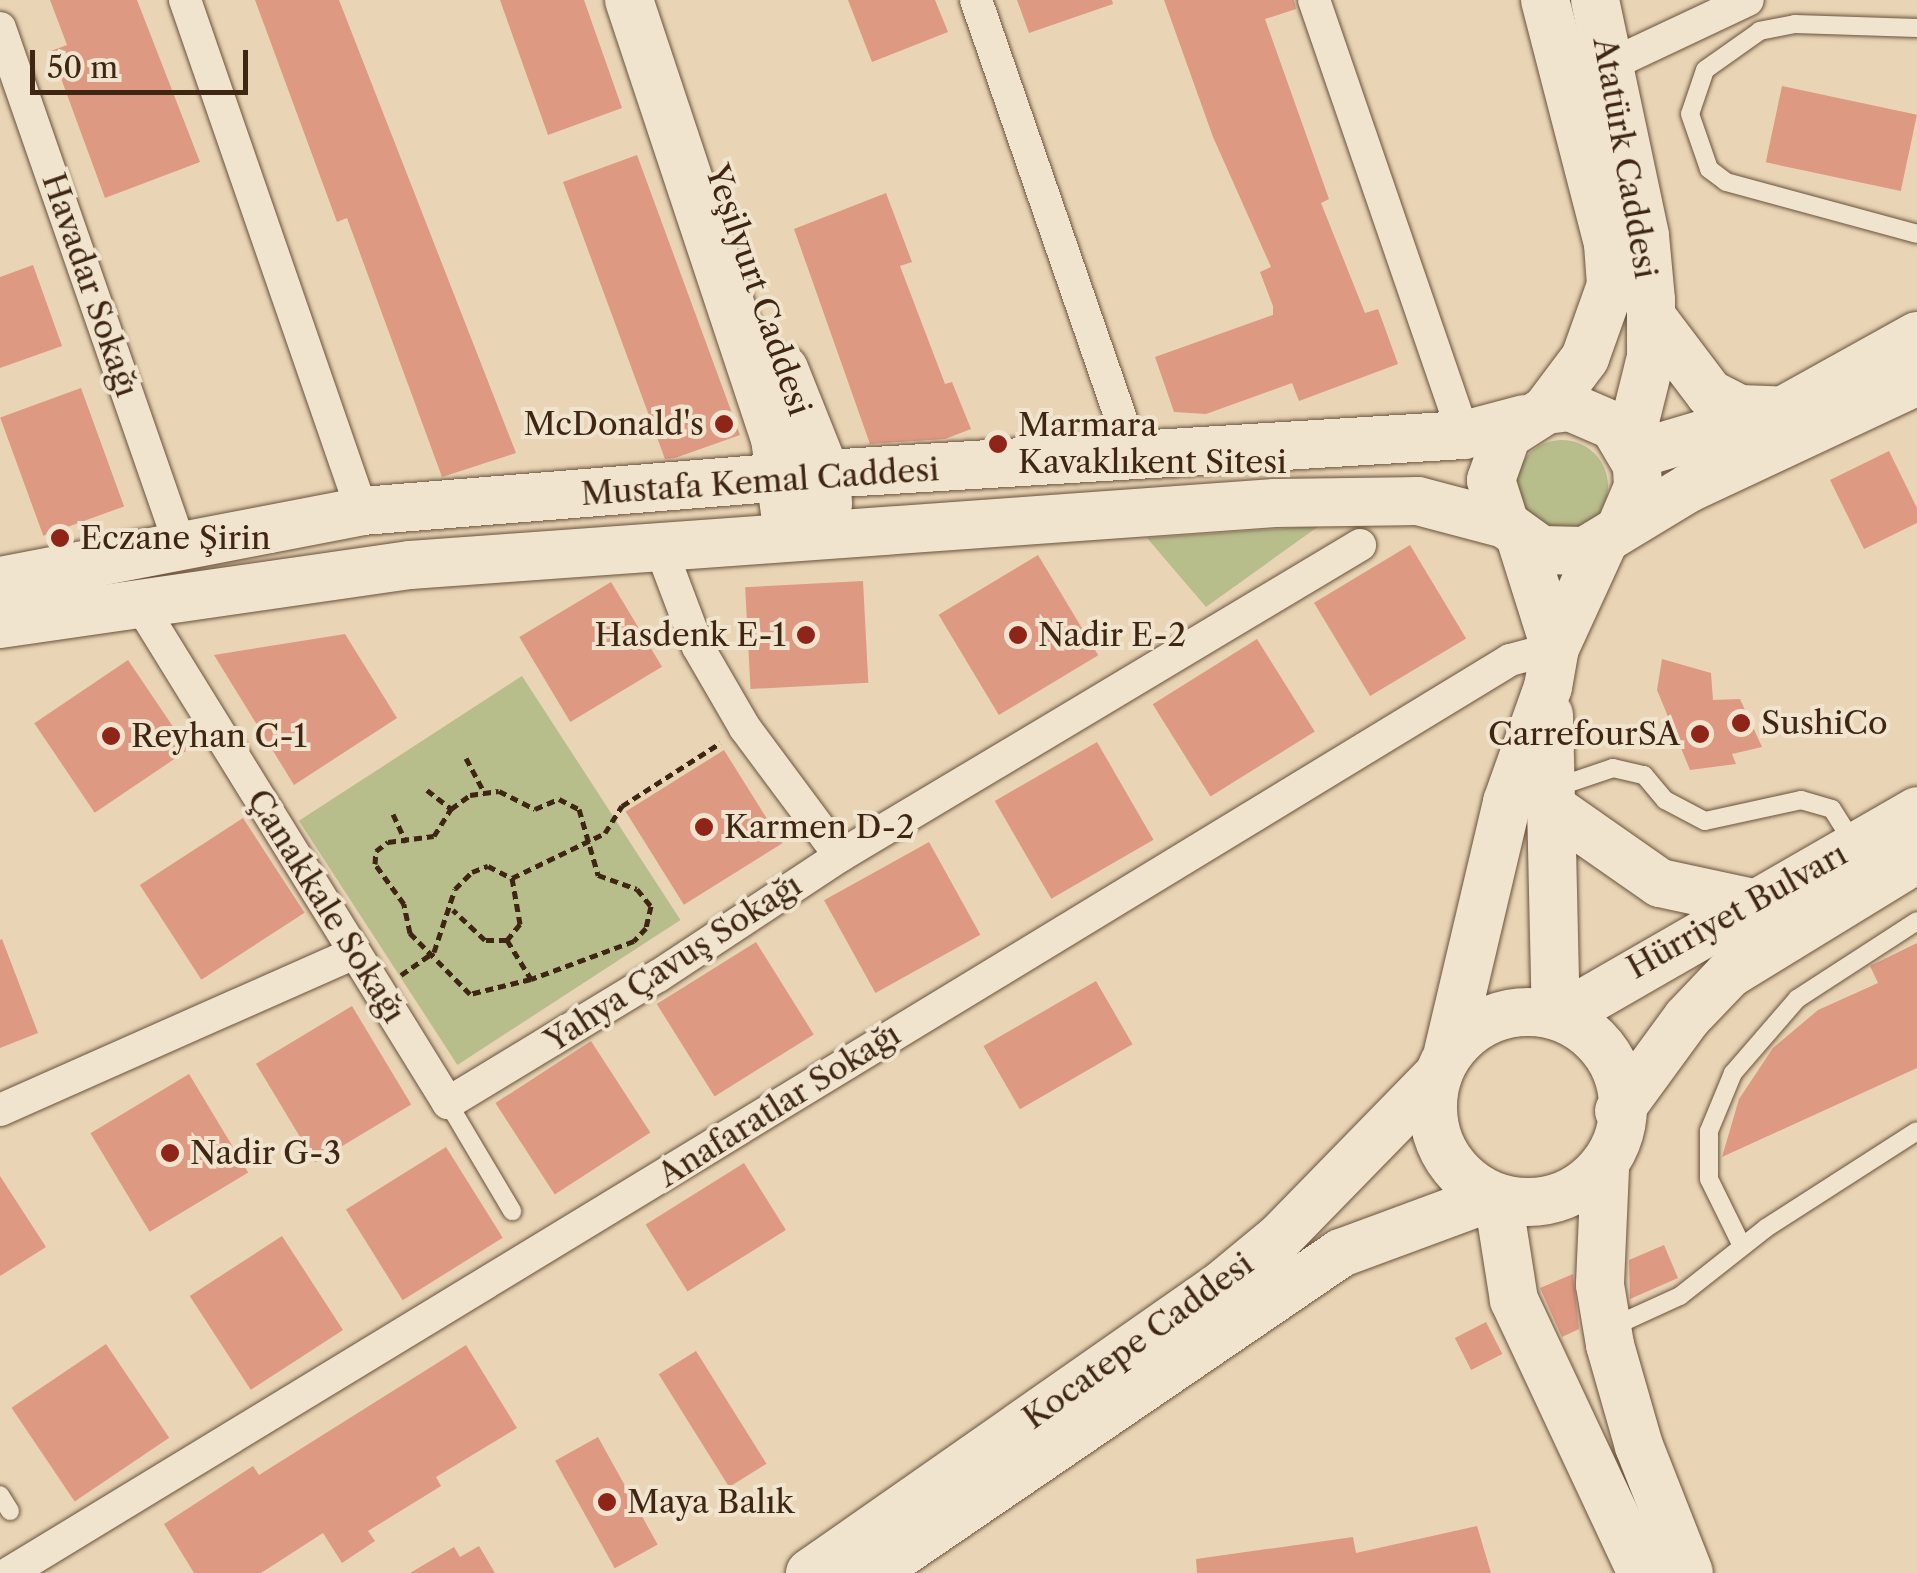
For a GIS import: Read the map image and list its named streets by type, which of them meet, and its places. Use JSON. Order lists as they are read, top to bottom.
{
  "streets": {
    "main road": [
      "Atatürk Caddesi",
      "Yeşilyurt Caddesi",
      "Mustafa Kemal Caddesi",
      "Hürriyet Bulvarı",
      "Kocatepe Caddesi"
    ],
    "street": [
      "Havadar Sokağı",
      "Çanakkale Sokağı",
      "Yahya Çavuş Sokağı",
      "Anafaratlar Sokağı"
    ]
  },
  "crossings": [
    ["Atatürk Caddesi", "Mustafa Kemal Caddesi"],
    ["Havadar Sokağı", "Mustafa Kemal Caddesi"],
    ["Yeşilyurt Caddesi", "Mustafa Kemal Caddesi"],
    ["Mustafa Kemal Caddesi", "Çanakkale Sokağı"],
    ["Çanakkale Sokağı", "Yahya Çavuş Sokağı"],
    ["Hürriyet Bulvarı", "Kocatepe Caddesi"]
  ],
  "places": [
    "McDonald's",
    "Marmara Kavaklıkent Sitesi",
    "Eczane Şirin",
    "Hasdenk E-1",
    "Nadir E-2",
    "SushiCo",
    "CarrefourSA",
    "Reyhan C-1",
    "Karmen D-2",
    "Nadir G-3",
    "Maya Balık"
  ],
  "scale_bar": "50 m"
}
